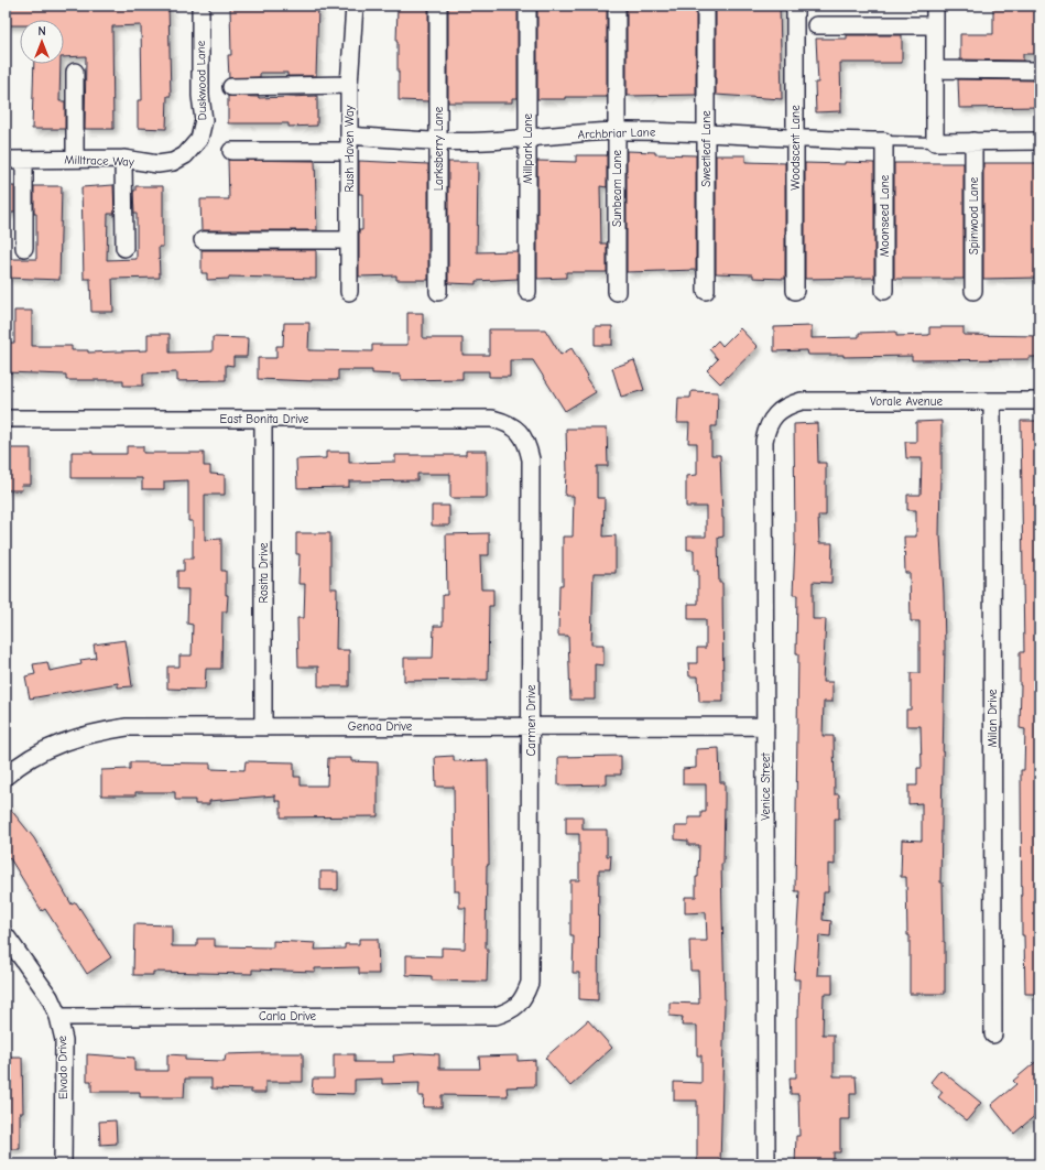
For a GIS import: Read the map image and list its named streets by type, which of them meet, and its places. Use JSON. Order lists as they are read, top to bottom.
{
  "streets": {
    "street": [
      "Duskwood Lane",
      "Archbriar Lane",
      "Woodscent Lane",
      "Rush Haven Way",
      "Larksberry Lane",
      "Millpark Lane",
      "Sweetleaf Lane",
      "Milltrace Way",
      "Sunbeam Lane",
      "Moonseed Lane",
      "Spinwood Lane",
      "Vorale Avenue",
      "East Bonita Drive",
      "Rosita Drive",
      "Milan Drive",
      "Carmen Drive",
      "Genoa Drive",
      "Venice Street",
      "Carla Drive",
      "Elvado Drive"
    ]
  },
  "crossings": [
    ["Duskwood Lane", "Milltrace Way"],
    ["Archbriar Lane", "Woodscent Lane"],
    ["Archbriar Lane", "Rush Haven Way"],
    ["Archbriar Lane", "Larksberry Lane"],
    ["Archbriar Lane", "Millpark Lane"],
    ["Archbriar Lane", "Sweetleaf Lane"],
    ["Archbriar Lane", "Sunbeam Lane"],
    ["Archbriar Lane", "Moonseed Lane"],
    ["Vorale Avenue", "Milan Drive"],
    ["Vorale Avenue", "Venice Street"],
    ["East Bonita Drive", "Rosita Drive"],
    ["East Bonita Drive", "Carmen Drive"],
    ["Rosita Drive", "Genoa Drive"],
    ["Carmen Drive", "Genoa Drive"],
    ["Carmen Drive", "Carla Drive"],
    ["Genoa Drive", "Venice Street"],
    ["Carla Drive", "Elvado Drive"]
  ],
  "north": "top"
}
